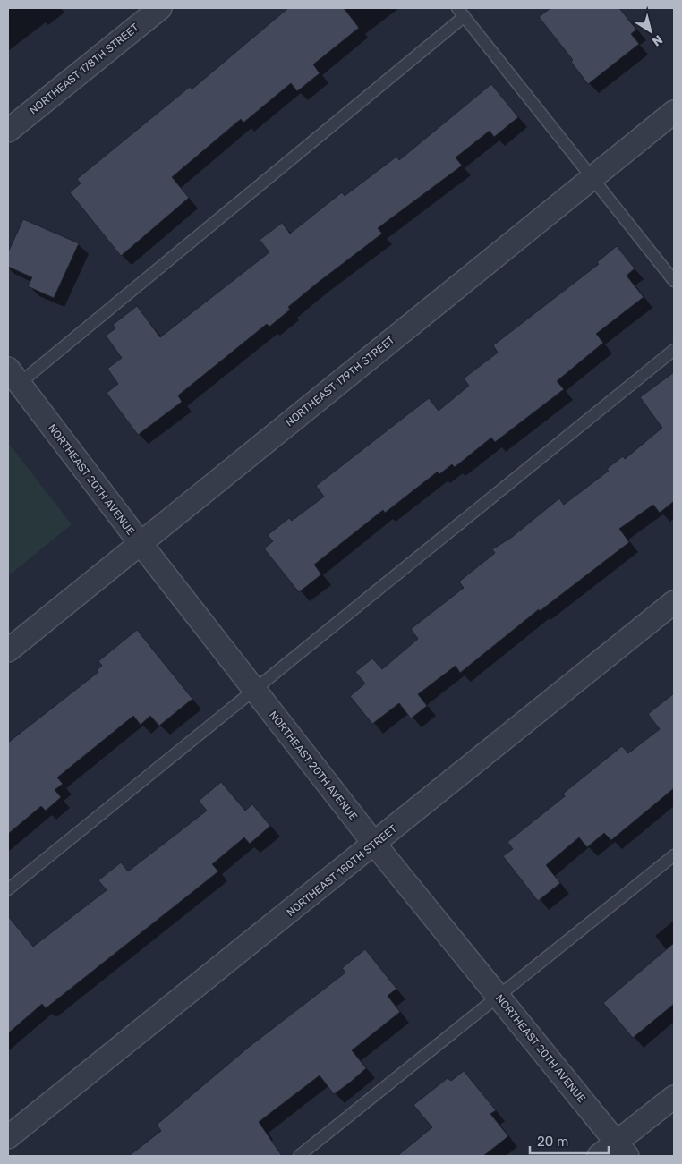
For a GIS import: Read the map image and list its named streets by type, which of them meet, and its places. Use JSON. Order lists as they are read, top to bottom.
{
  "streets": {
    "street": [
      "NORTHEAST 178TH STREET",
      "NORTHEAST 179TH STREET",
      "NORTHEAST 20TH AVENUE",
      "NORTHEAST 180TH STREET"
    ]
  },
  "crossings": [
    ["NORTHEAST 179TH STREET", "NORTHEAST 20TH AVENUE"],
    ["NORTHEAST 20TH AVENUE", "NORTHEAST 180TH STREET"]
  ],
  "scale_bar": "20 m",
  "north": "bottom right"
}
